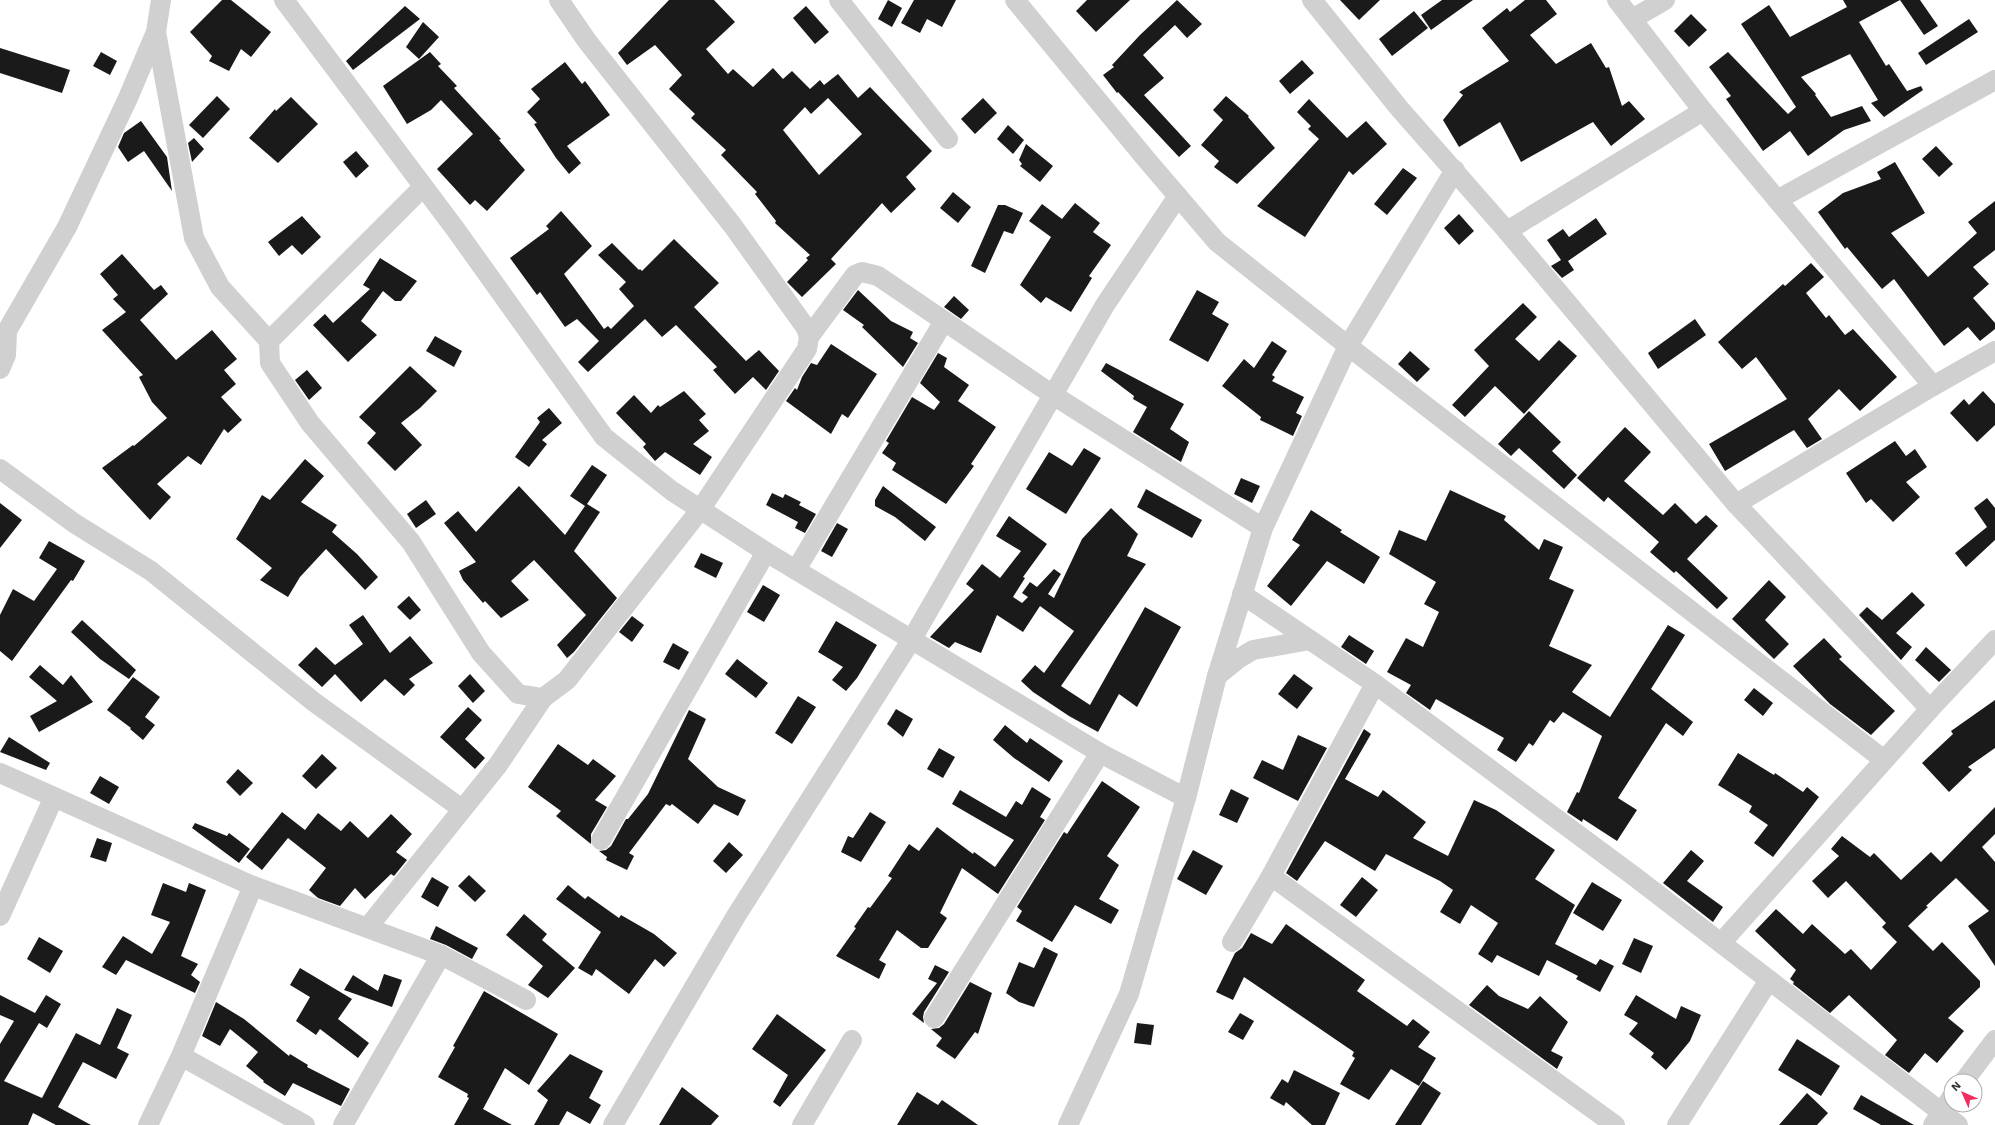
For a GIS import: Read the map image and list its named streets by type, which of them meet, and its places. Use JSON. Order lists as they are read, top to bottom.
{
  "north": "top left"
}
